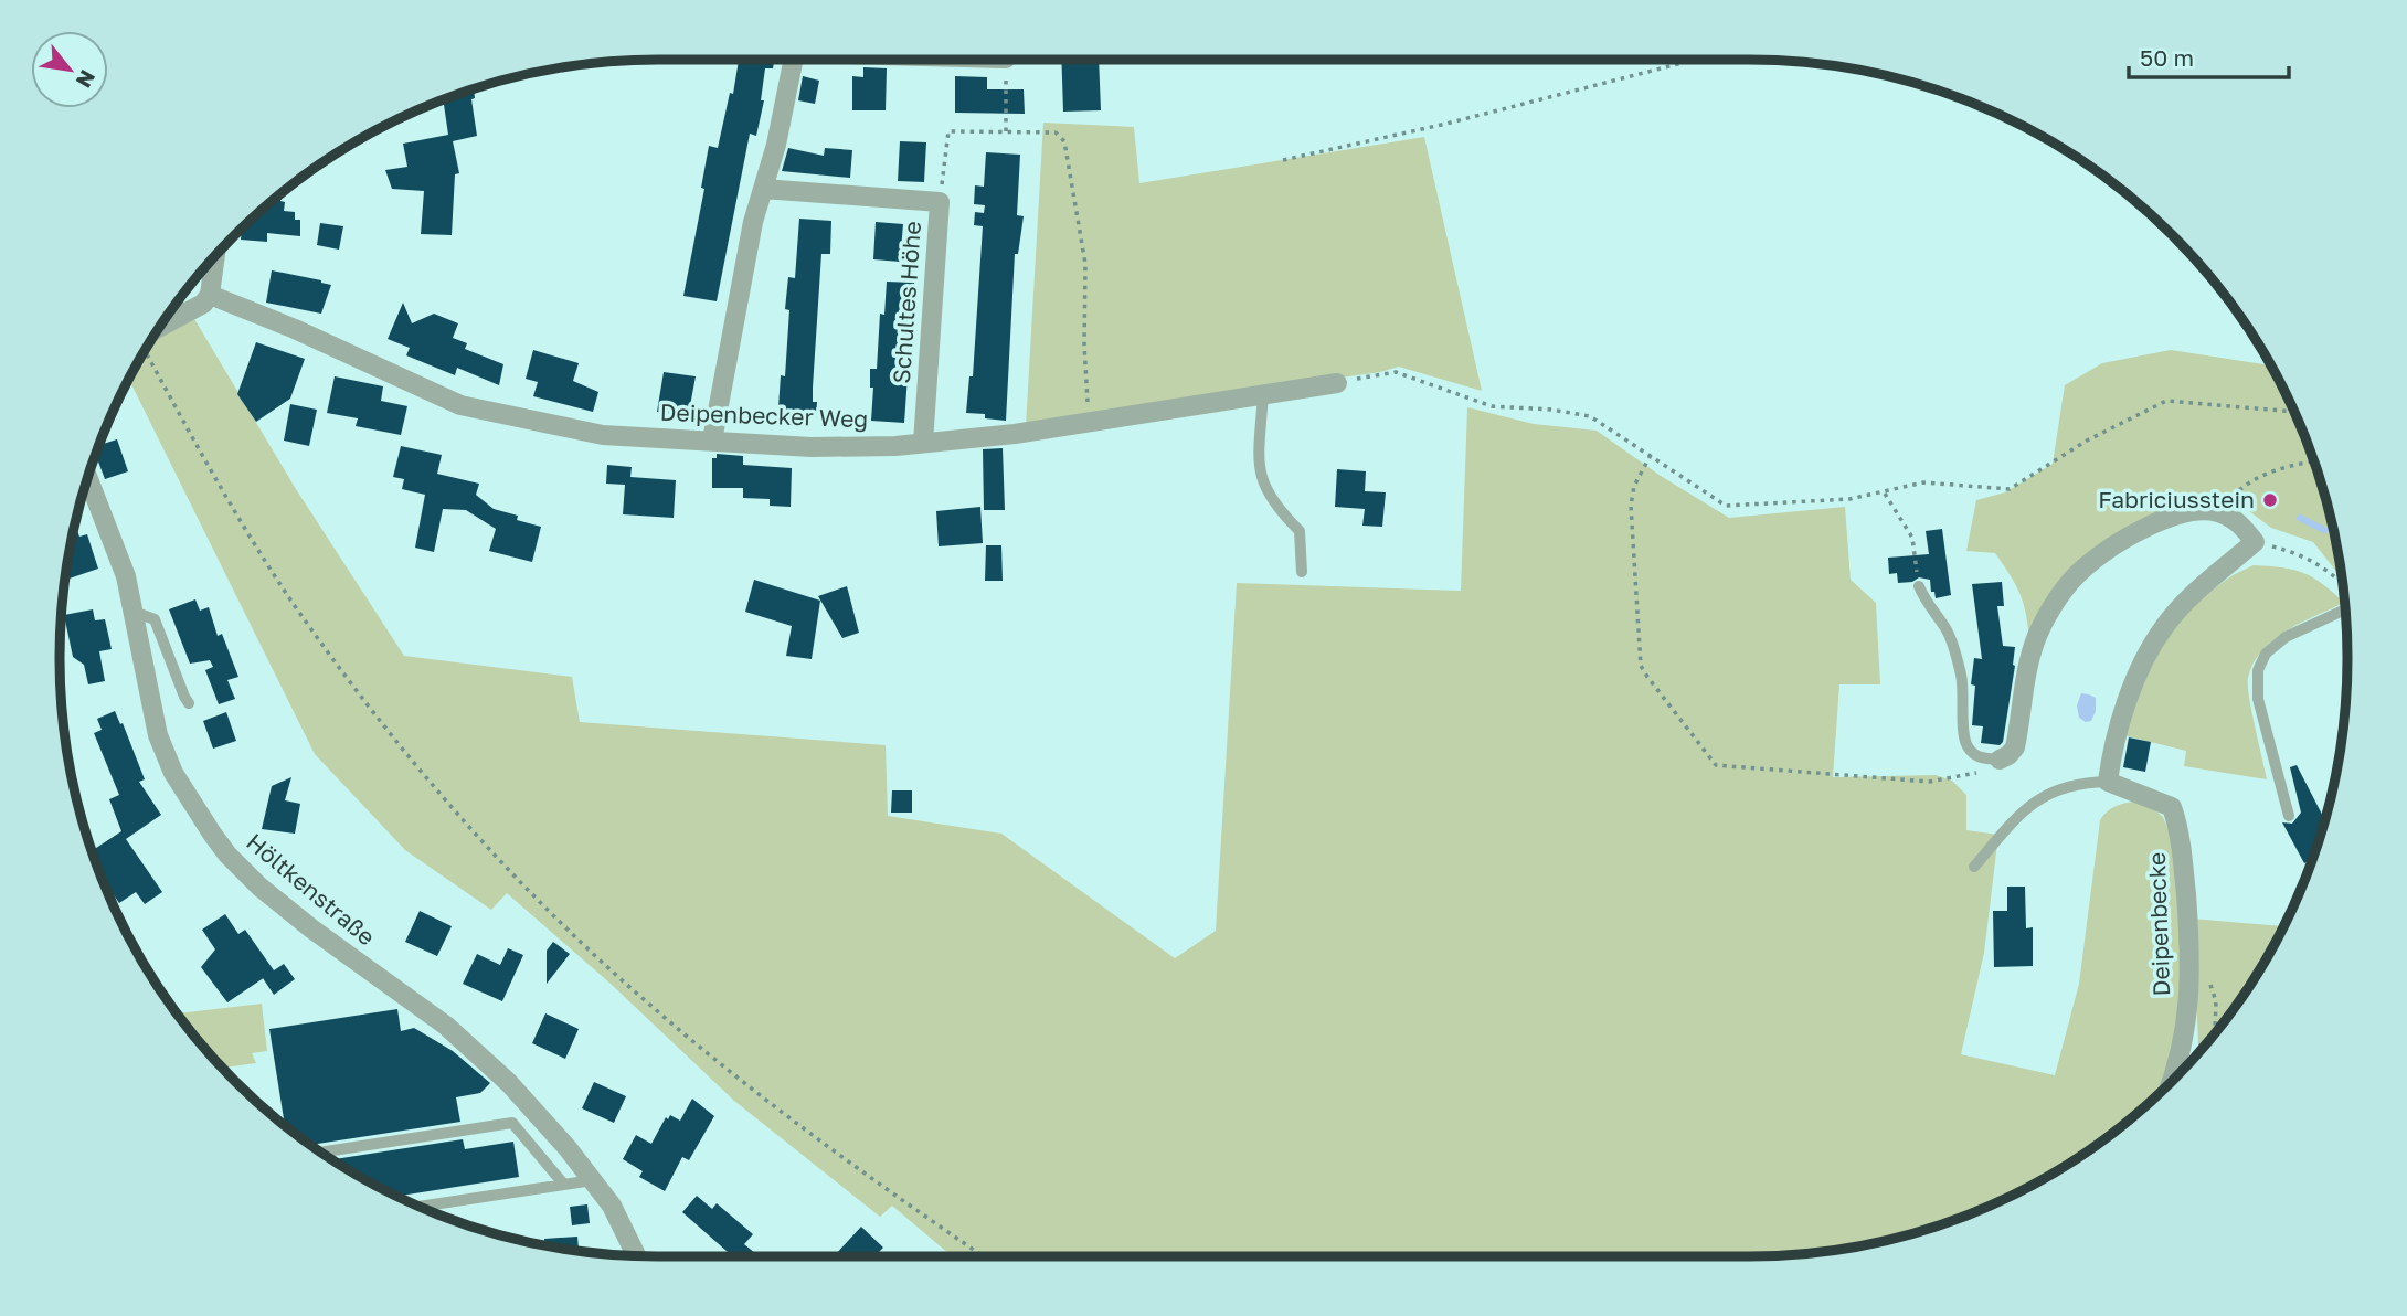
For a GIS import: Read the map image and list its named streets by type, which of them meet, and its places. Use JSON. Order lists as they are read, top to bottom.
{
  "streets": {
    "street": [
      "Schultes Höhe",
      "Deipenbecker Weg",
      "Höltkenstraße",
      "Deipenbecke"
    ]
  },
  "crossings": [
    ["Schultes Höhe", "Deipenbecker Weg"]
  ],
  "places": ["Fabriciusstein"],
  "scale_bar": "50 m",
  "north": "bottom right"
}
